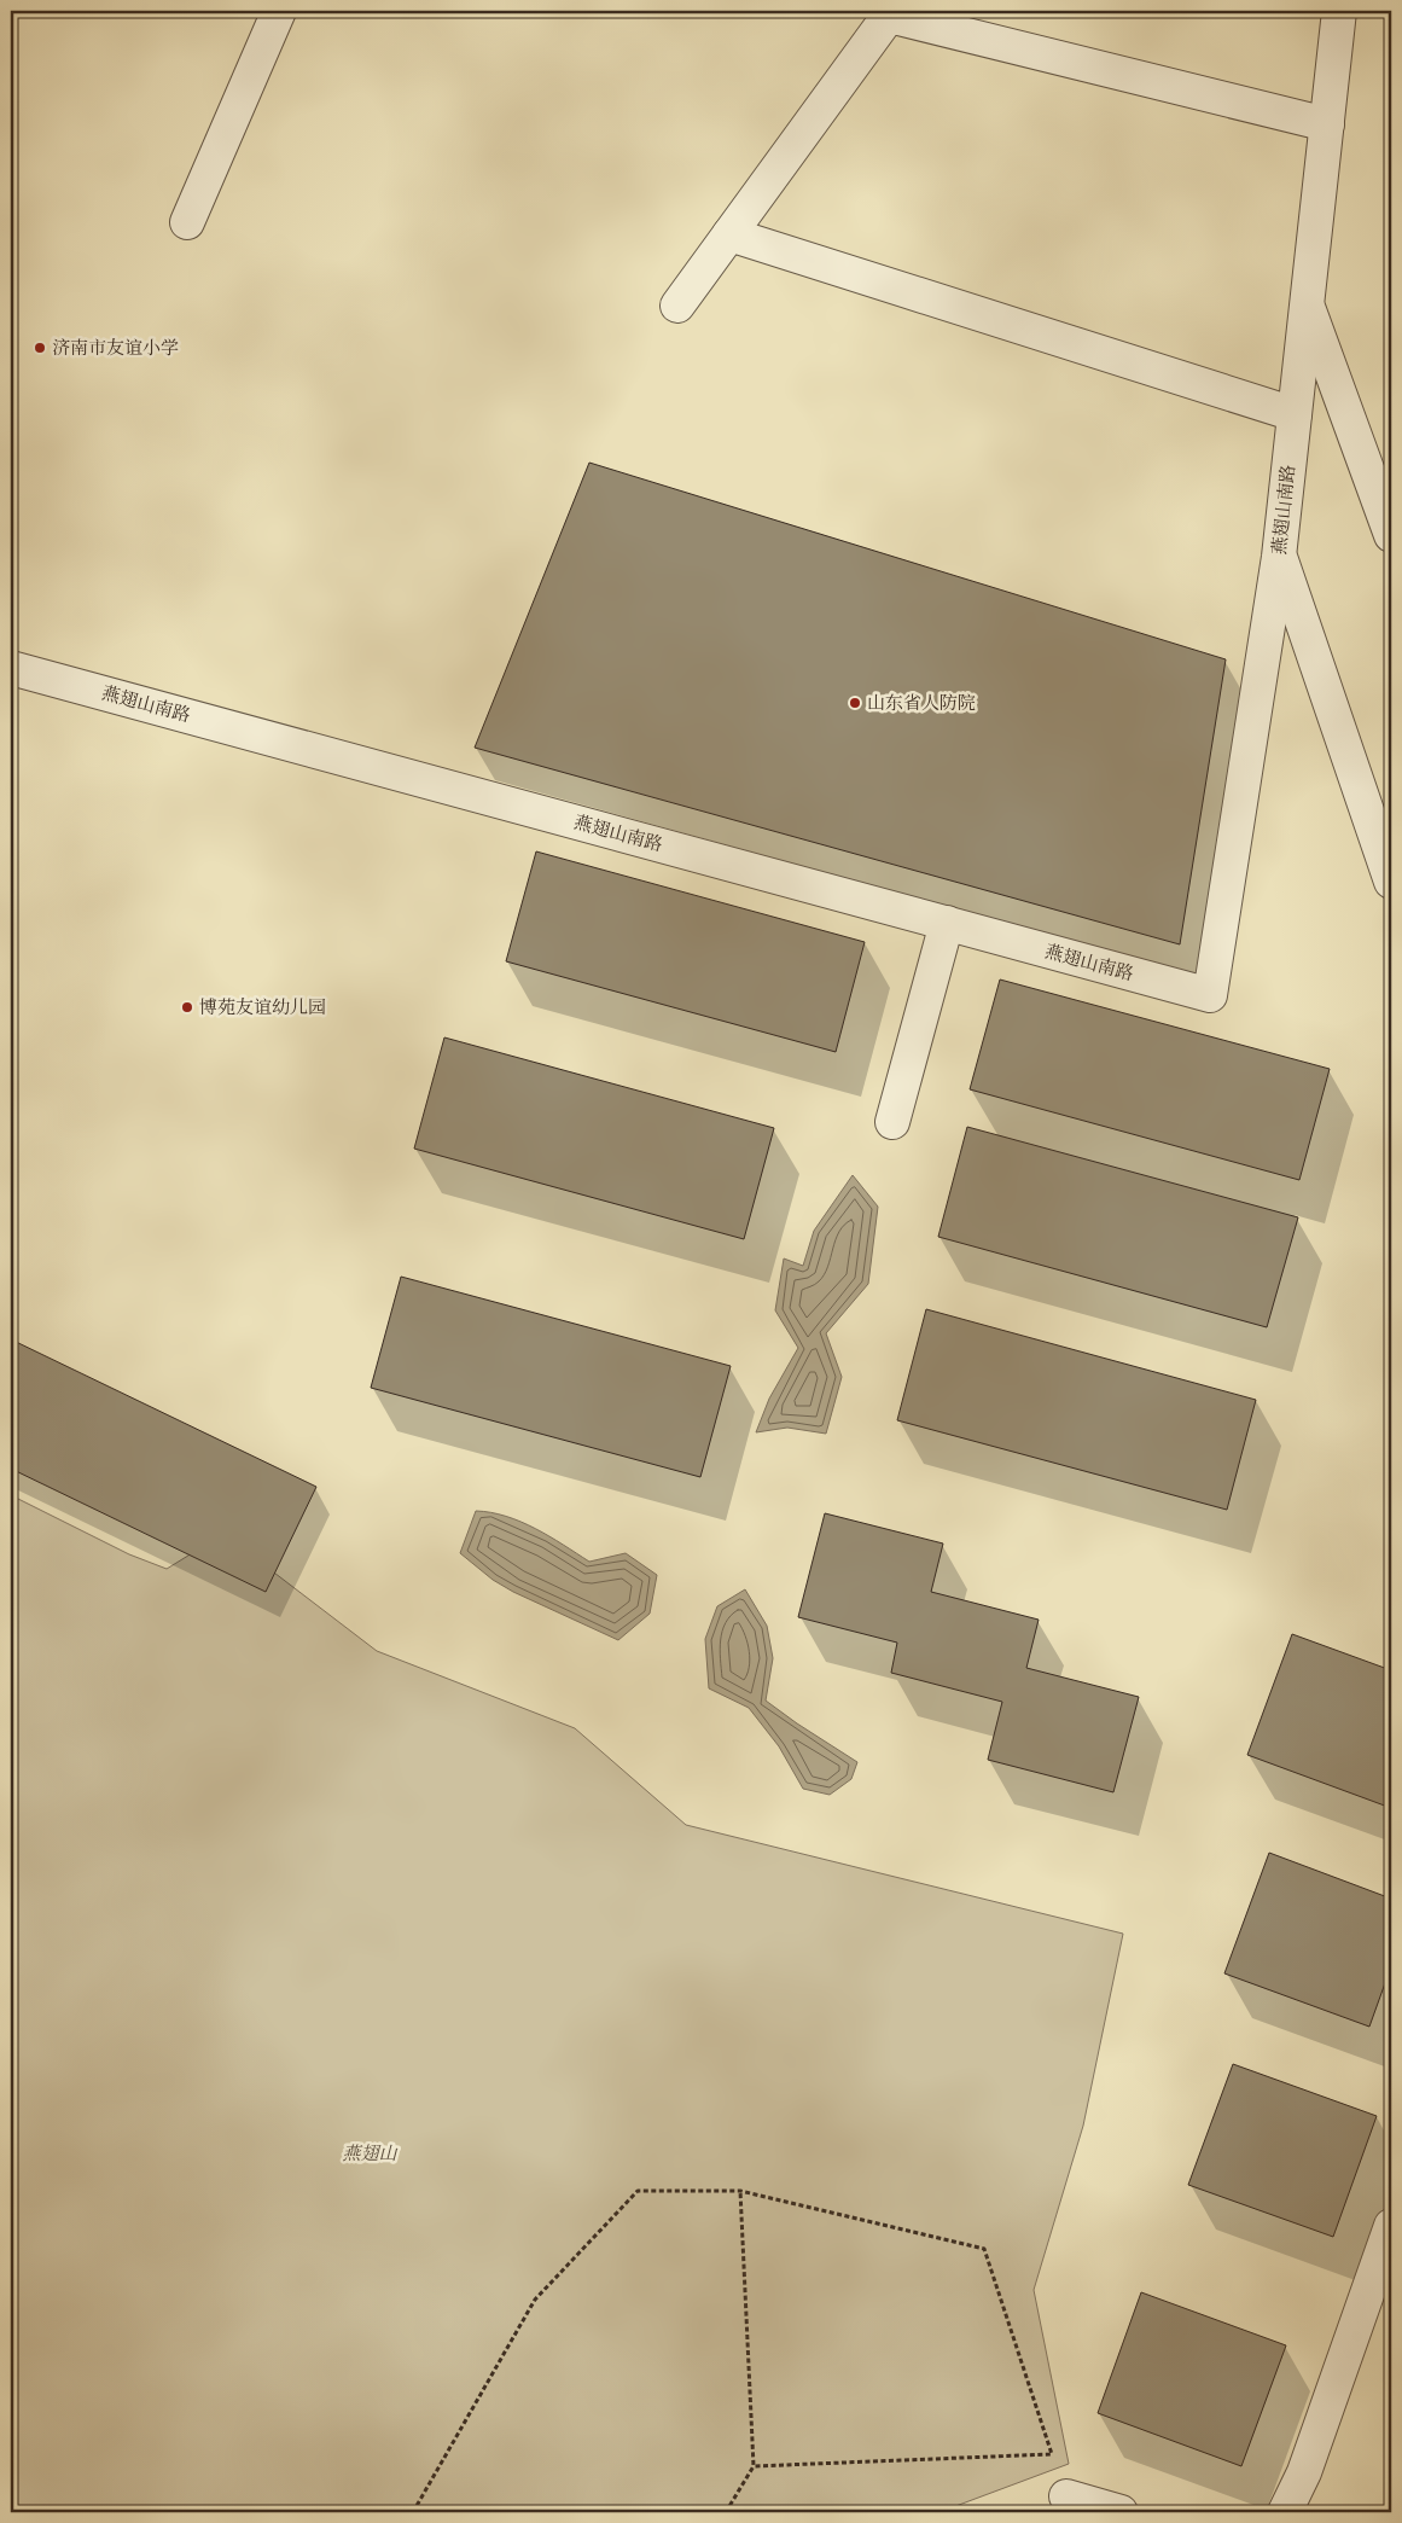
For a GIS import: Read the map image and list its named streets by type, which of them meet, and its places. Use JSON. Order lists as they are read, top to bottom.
{
  "streets": {
    "street": ["燕翅山南路"]
  },
  "parks": ["燕翅山"],
  "places": ["济南市友谊小学", "山东省人防院", "博苑友谊幼儿园"]
}
